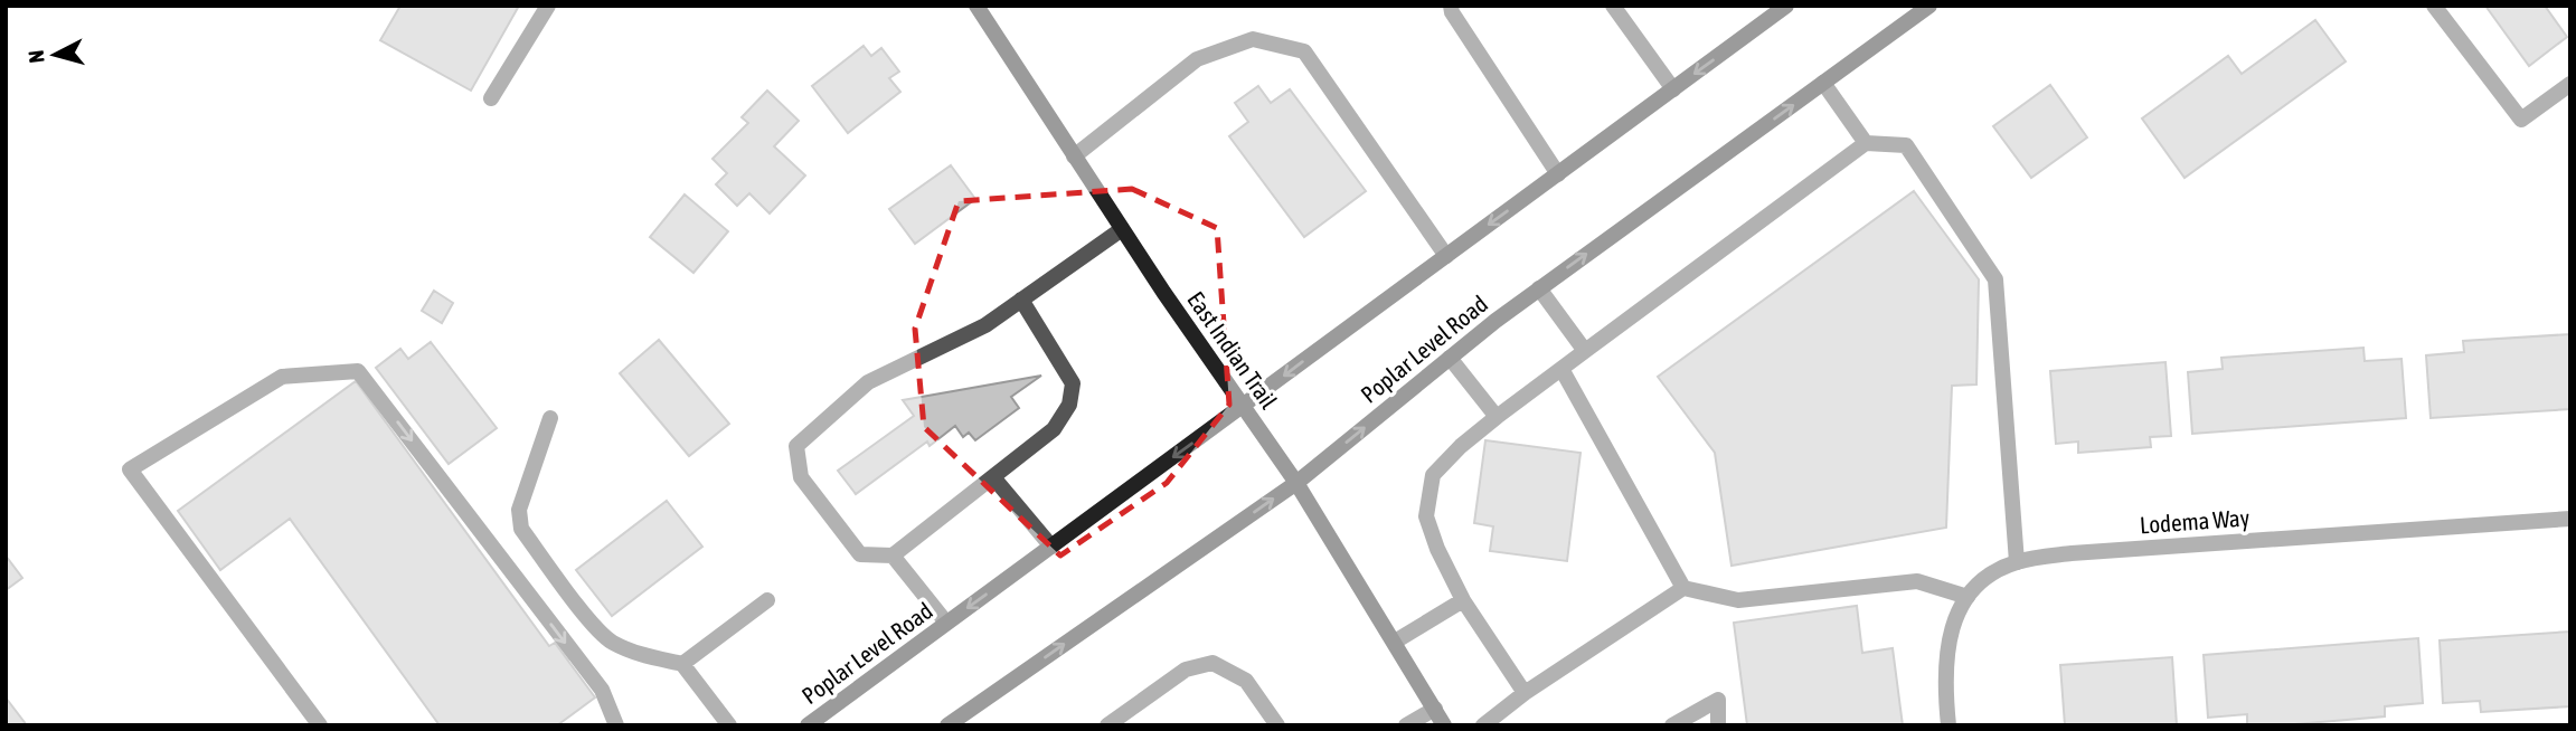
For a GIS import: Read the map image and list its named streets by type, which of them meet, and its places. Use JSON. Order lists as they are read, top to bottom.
{
  "streets": {
    "main road": ["Poplar Level Road", "East Indian Trail"],
    "street": ["Lodema Way"]
  },
  "crossings": [
    ["Poplar Level Road", "East Indian Trail"]
  ],
  "north": "left"
}
